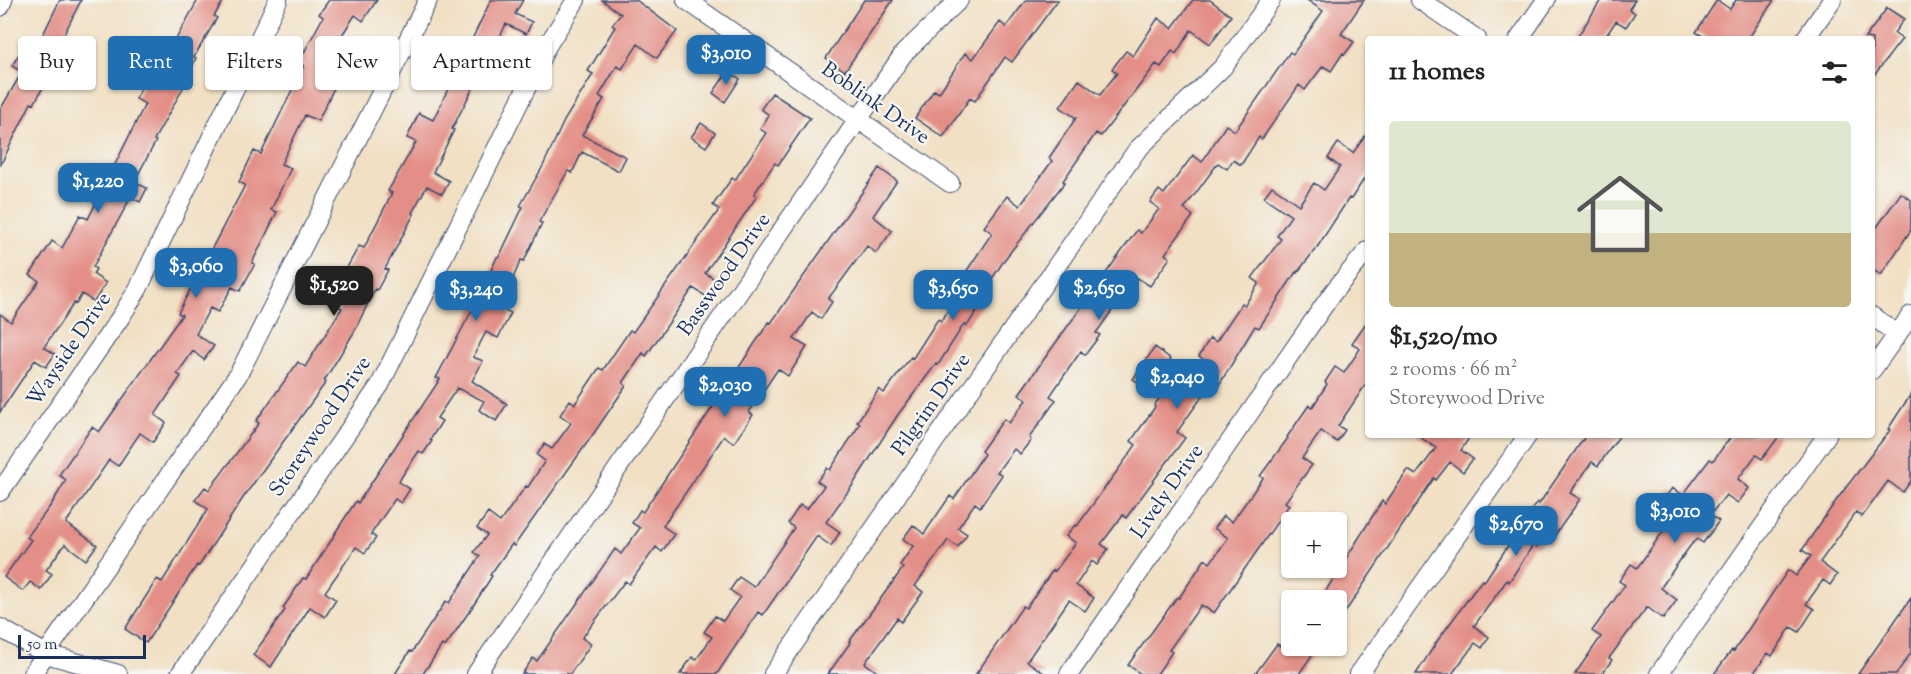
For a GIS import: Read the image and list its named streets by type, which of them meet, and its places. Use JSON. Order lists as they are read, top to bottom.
{
  "streets": {
    "street": [
      "Boblink Drive",
      "Basswood Drive",
      "Wayside Drive",
      "Pilgrim Drive",
      "Storeywood Drive",
      "Lively Drive"
    ]
  },
  "crossings": [
    ["Boblink Drive", "Basswood Drive"]
  ],
  "scale_bar": "50 m",
  "page": {
    "price": [
      "$3,010",
      "$1,220",
      "$3,060",
      "$1,520",
      "$3,650",
      "$2,650",
      "$3,240",
      "$2,040",
      "$2,030",
      "$3,010",
      "$2,670"
    ],
    "chip": [
      "Buy",
      "Rent",
      "Filters",
      "New",
      "Apartment"
    ],
    "heading": "11 homes",
    "list": [
      {
        "name": "$1,520/mo",
        "note": "2 rooms · 66 m² · Storeywood Drive"
      }
    ],
    "map_buttons": ["+", "−"],
    "scale": "50 m"
  }
}
